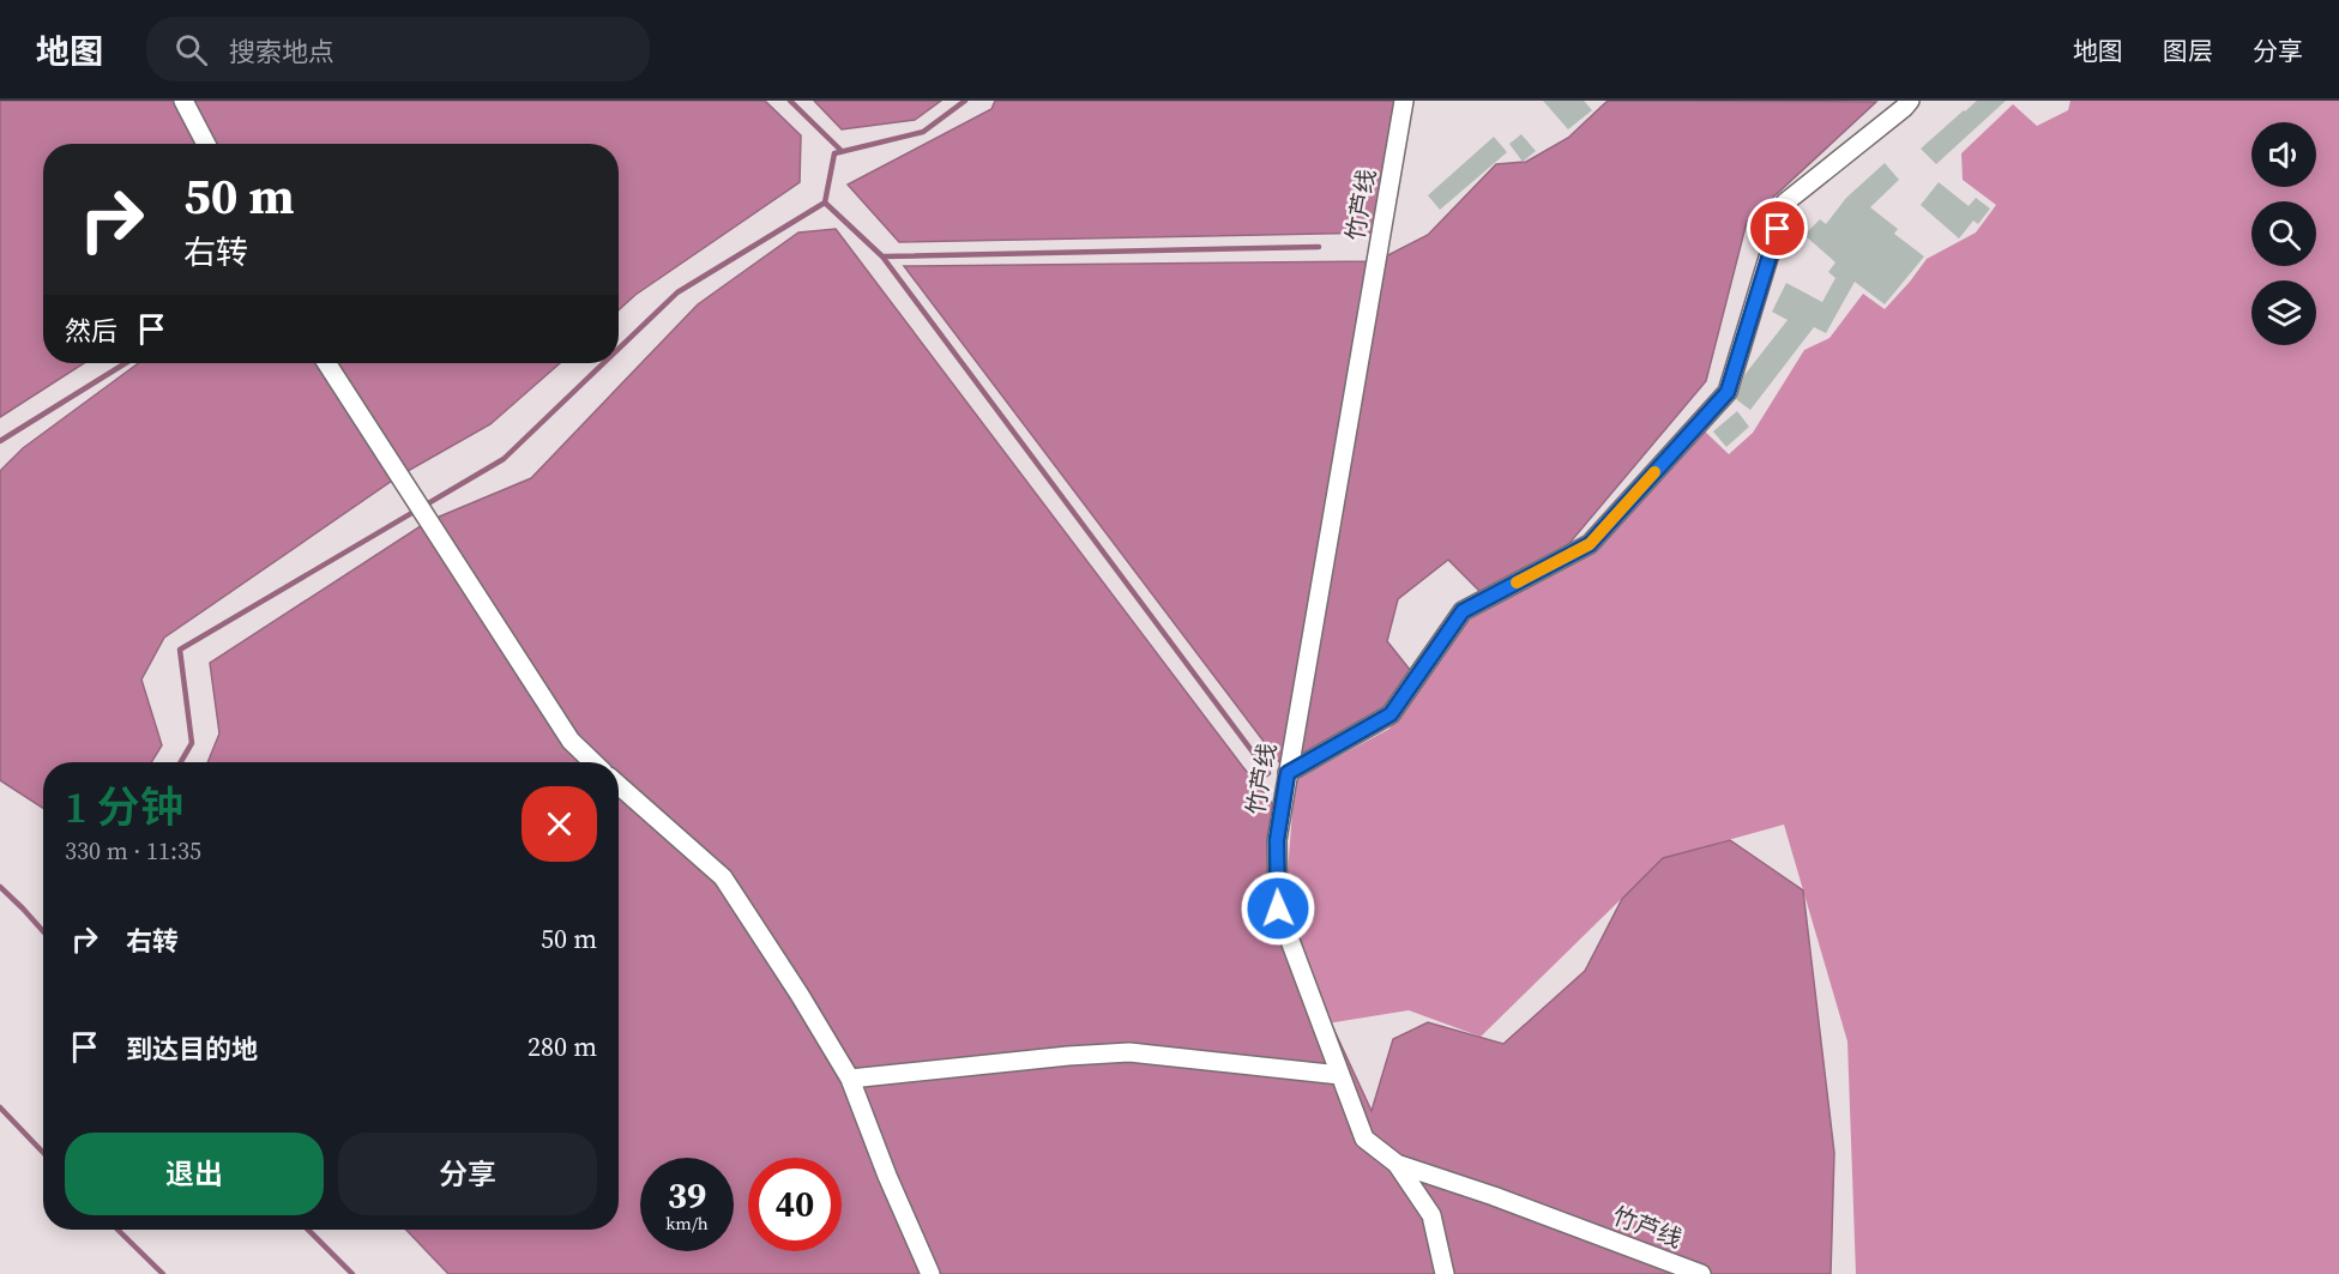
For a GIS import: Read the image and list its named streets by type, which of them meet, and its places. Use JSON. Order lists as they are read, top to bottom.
{
  "streets": {
    "street": ["竹芦线"]
  },
  "page": {
    "header": "地图",
    "search": "搜索地点",
    "nav": ["地图", "图层", "分享"],
    "turn": ["50 m", "右转"],
    "then": "然后",
    "heading": ["1 分钟", "330 m · 11:35"],
    "list": [
      {
        "name": "右转",
        "value": "50 m"
      },
      {
        "name": "到达目的地",
        "value": "280 m"
      }
    ],
    "buttons": ["退出", "分享"],
    "speed": "39 km/h",
    "limit": "40"
  }
}
